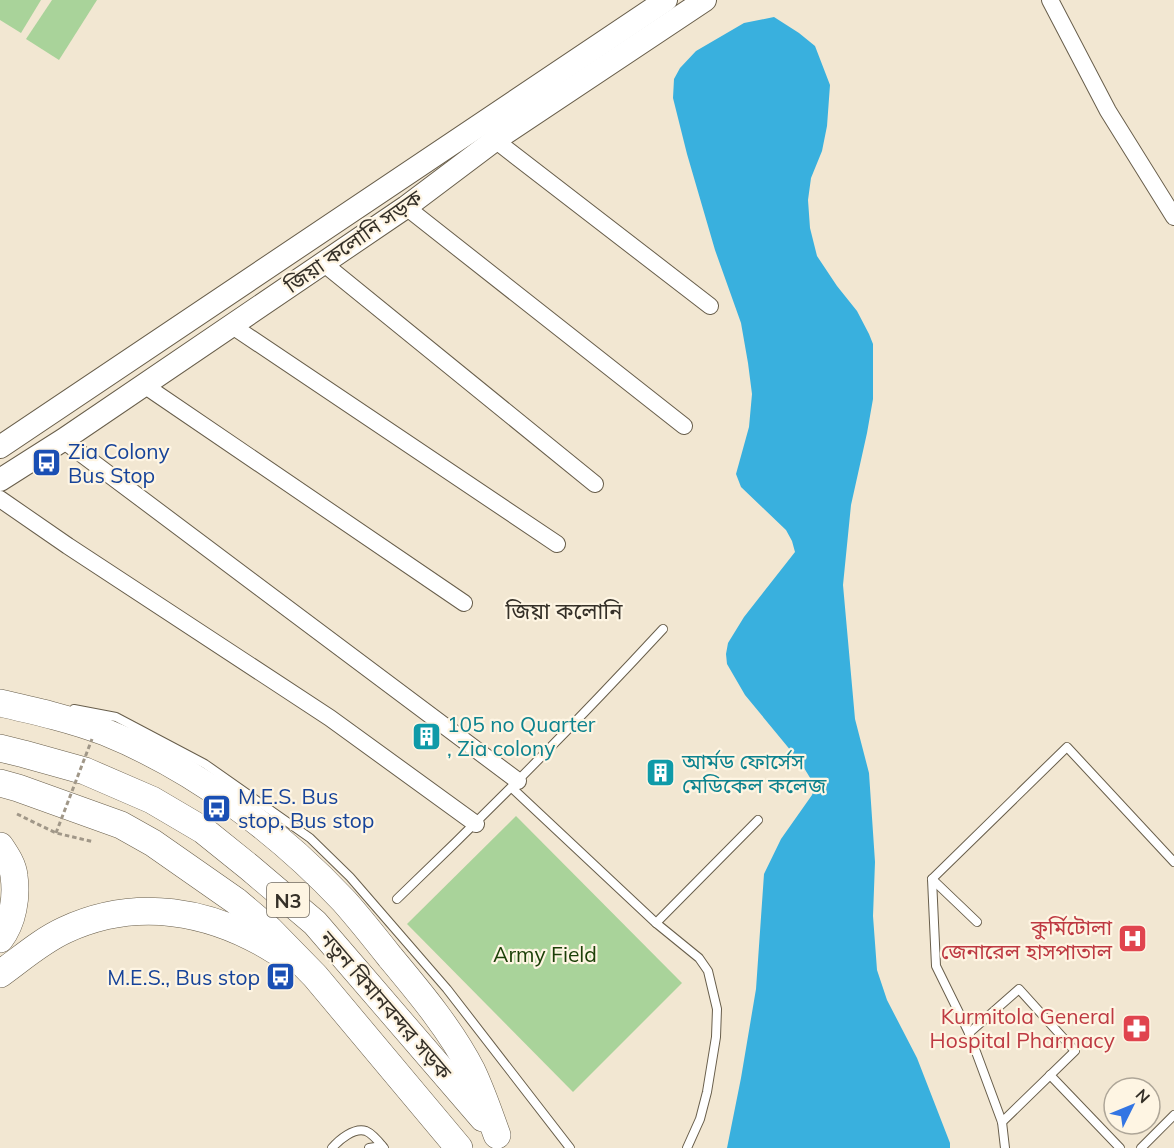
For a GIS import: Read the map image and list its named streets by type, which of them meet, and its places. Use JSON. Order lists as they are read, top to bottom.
{
  "streets": {
    "highway": ["N3", "নতুন বিমানবন্দর সড়ক"],
    "main road": ["জিয়া কলোনি সড়ক"]
  },
  "districts": ["জিয়া কলোনি"],
  "parks": ["Army Field"],
  "places": {
    "bus stop": ["Zia Colony Bus Stop", "M.E.S. Bus stop, Bus stop", "M.E.S., Bus stop"],
    "building": ["105 no Quarter , Zia colony", "আর্মড ফোর্সেস মেডিকেল কলেজ"],
    "hospital": ["কুর্মিটোলা জেনারেল হাসপাতাল"],
    "pharmacy": ["Kurmitola General Hospital Pharmacy"]
  },
  "north": "top right"
}
